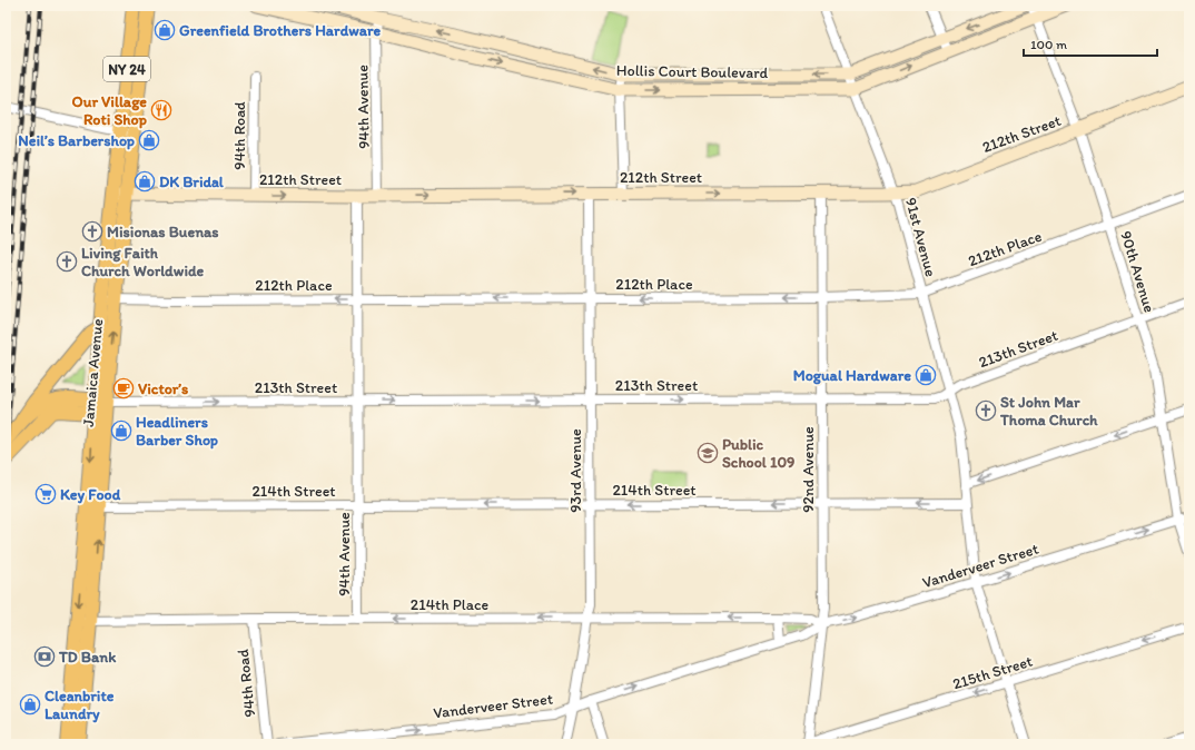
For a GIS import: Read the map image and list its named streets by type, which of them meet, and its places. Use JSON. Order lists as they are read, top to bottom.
{
  "streets": {
    "main road": [
      "NY 24",
      "Hollis Court Boulevard",
      "212th Street",
      "Jamaica Avenue"
    ],
    "street": [
      "94th Avenue",
      "94th Road",
      "91st Avenue",
      "212th Place",
      "90th Avenue",
      "213th Street",
      "92nd Avenue",
      "93rd Avenue",
      "214th Street",
      "Vanderveer Street",
      "214th Place",
      "215th Street"
    ]
  },
  "crossings": [
    ["Hollis Court Boulevard", "94th Avenue"],
    ["Hollis Court Boulevard", "91st Avenue"],
    ["Hollis Court Boulevard", "90th Avenue"],
    ["94th Avenue", "212th Street"],
    ["94th Avenue", "212th Place"],
    ["94th Avenue", "213th Street"],
    ["94th Avenue", "214th Street"],
    ["94th Avenue", "214th Place"],
    ["212th Street", "94th Road"],
    ["212th Street", "91st Avenue"],
    ["212th Street", "90th Avenue"],
    ["212th Street", "Jamaica Avenue"],
    ["212th Street", "92nd Avenue"],
    ["212th Street", "93rd Avenue"],
    ["94th Road", "214th Place"],
    ["91st Avenue", "212th Place"],
    ["91st Avenue", "213th Street"],
    ["212th Place", "90th Avenue"],
    ["212th Place", "Jamaica Avenue"],
    ["212th Place", "92nd Avenue"],
    ["212th Place", "93rd Avenue"],
    ["90th Avenue", "213th Street"],
    ["90th Avenue", "Vanderveer Street"],
    ["213th Street", "Jamaica Avenue"],
    ["213th Street", "92nd Avenue"],
    ["213th Street", "93rd Avenue"],
    ["Jamaica Avenue", "214th Street"],
    ["Jamaica Avenue", "214th Place"],
    ["92nd Avenue", "214th Street"],
    ["92nd Avenue", "Vanderveer Street"],
    ["92nd Avenue", "214th Place"],
    ["92nd Avenue", "215th Street"],
    ["93rd Avenue", "214th Street"],
    ["93rd Avenue", "Vanderveer Street"],
    ["93rd Avenue", "214th Place"],
    ["Vanderveer Street", "214th Place"]
  ],
  "one_way": [
    "212th Street",
    "212th Place",
    "213th Street",
    "214th Street",
    "Vanderveer Street",
    "214th Place",
    "215th Street"
  ],
  "places": {
    "shop": [
      "Greenfield Brothers Hardware",
      "Neil’s Barbershop",
      "DK Bridal",
      "Mogual Hardware",
      "Headliners Barber Shop",
      "Cleanbrite Laundry"
    ],
    "restaurant": ["Our Village Roti Shop"],
    "church": ["Misionas Buenas", "Living Faith Church Worldwide", "St John Mar Thoma Church"],
    "cafe": ["Victor’s"],
    "school or university": ["Public School 109"],
    "supermarket": ["Key Food"],
    "bank": ["TD Bank"]
  },
  "scale_bar": "100 m"
}
